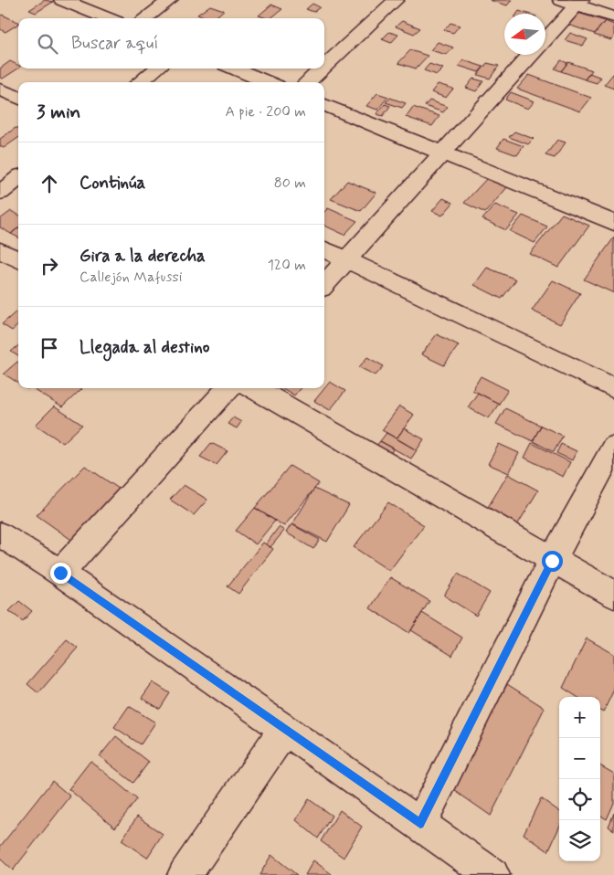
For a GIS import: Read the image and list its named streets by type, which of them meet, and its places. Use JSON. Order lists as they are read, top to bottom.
{
  "north": "left",
  "page": {
    "search": "Buscar aquí",
    "heading": ["3 min", "A pie · 200 m"],
    "list": [
      ["Continúa", "80 m"],
      ["Gira a la derecha", "Callejón Mafussi", "120 m"],
      "Llegada al destino"
    ],
    "map_buttons": ["+", "−"]
  }
}
